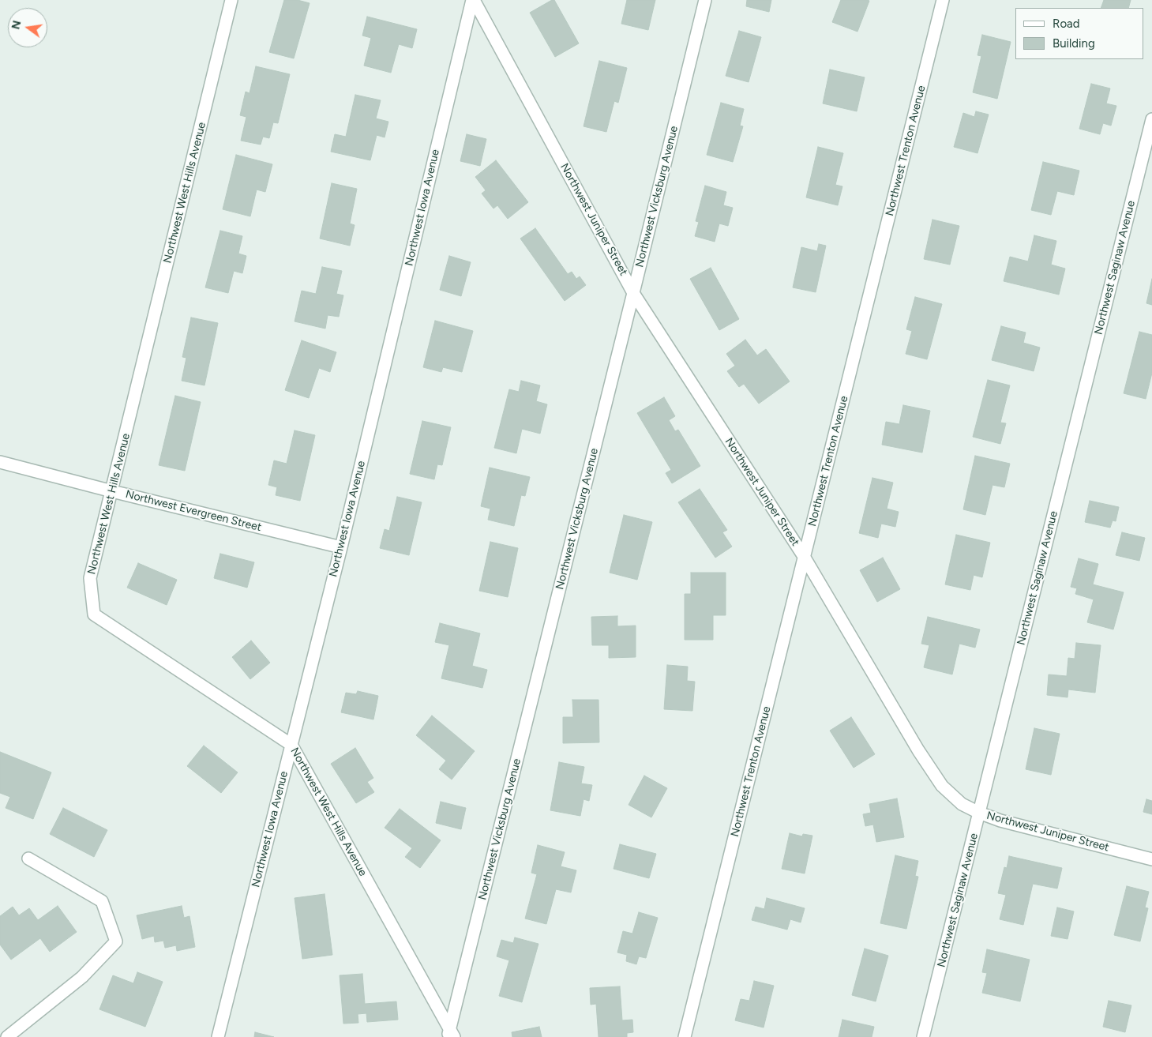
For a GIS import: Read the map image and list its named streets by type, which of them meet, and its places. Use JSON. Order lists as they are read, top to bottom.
{
  "streets": {
    "street": [
      "Northwest Trenton Avenue",
      "Northwest West Hills Avenue",
      "Northwest Vicksburg Avenue",
      "Northwest Iowa Avenue",
      "Northwest Juniper Street",
      "Northwest Saginaw Avenue",
      "Northwest Evergreen Street"
    ]
  },
  "crossings": [
    ["Northwest Trenton Avenue", "Northwest Juniper Street"],
    ["Northwest West Hills Avenue", "Northwest Vicksburg Avenue"],
    ["Northwest West Hills Avenue", "Northwest Iowa Avenue"],
    ["Northwest West Hills Avenue", "Northwest Evergreen Street"],
    ["Northwest Vicksburg Avenue", "Northwest Juniper Street"],
    ["Northwest Iowa Avenue", "Northwest Juniper Street"],
    ["Northwest Iowa Avenue", "Northwest Evergreen Street"],
    ["Northwest Juniper Street", "Northwest Saginaw Avenue"]
  ],
  "legend": ["Road", "Building"],
  "north": "left"
}
